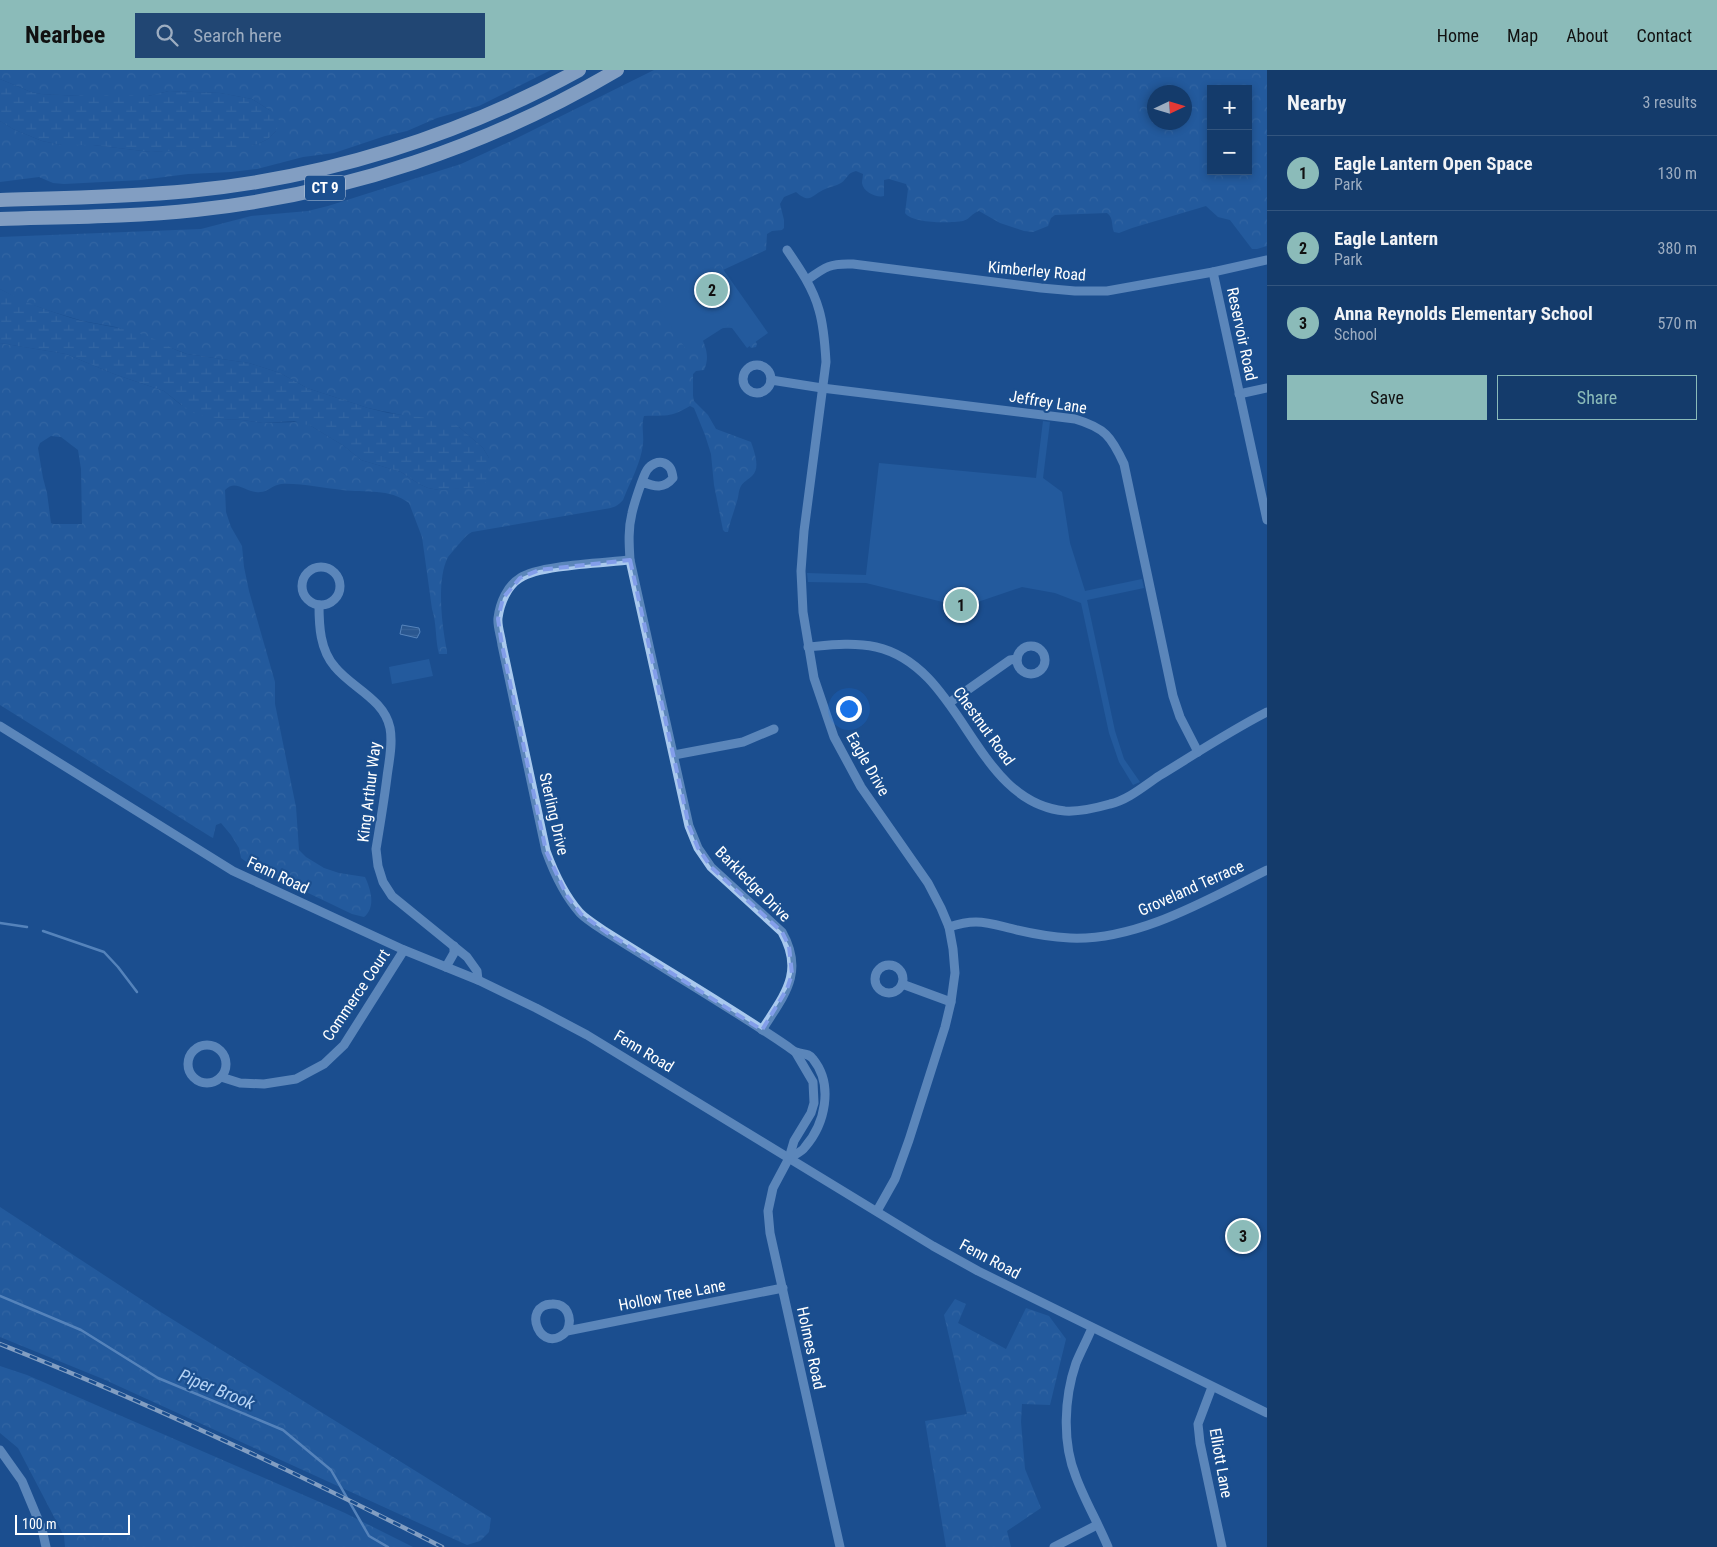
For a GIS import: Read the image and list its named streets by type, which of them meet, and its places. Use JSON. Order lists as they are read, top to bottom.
{
  "streets": {
    "highway": ["CT 9"],
    "street": [
      "Kimberley Road",
      "Reservoir Road",
      "Jeffrey Lane",
      "Chestnut Road",
      "Eagle Drive",
      "King Arthur Way",
      "Sterling Drive",
      "Fenn Road",
      "Barkledge Drive",
      "Groveland Terrace",
      "Commerce Court",
      "Hollow Tree Lane",
      "Holmes Road",
      "Elliott Lane"
    ]
  },
  "crossings": [
    ["Kimberley Road", "Reservoir Road"],
    ["Kimberley Road", "Eagle Drive"],
    ["Jeffrey Lane", "Chestnut Road"],
    ["Jeffrey Lane", "Eagle Drive"],
    ["Chestnut Road", "Eagle Drive"],
    ["Eagle Drive", "Fenn Road"],
    ["Eagle Drive", "Groveland Terrace"],
    ["King Arthur Way", "Fenn Road"],
    ["Sterling Drive", "Fenn Road"],
    ["Sterling Drive", "Barkledge Drive"],
    ["Sterling Drive", "Holmes Road"],
    ["Fenn Road", "Commerce Court"],
    ["Fenn Road", "Holmes Road"],
    ["Fenn Road", "Elliott Lane"],
    ["Hollow Tree Lane", "Holmes Road"]
  ],
  "water": ["Piper Brook"],
  "scale_bar": "100 m",
  "north": "right",
  "page": {
    "header": "Nearbee",
    "search": "Search here",
    "nav": [
      "Home",
      "Map",
      "About",
      "Contact"
    ],
    "heading": ["Nearby", "3 results"],
    "map_buttons": ["+", "−"],
    "list": [
      {
        "mark": "1",
        "name": "Eagle Lantern Open Space",
        "note": "Park",
        "value": "130 m"
      },
      {
        "mark": "2",
        "name": "Eagle Lantern",
        "note": "Park",
        "value": "380 m"
      },
      {
        "mark": "3",
        "name": "Anna Reynolds Elementary School",
        "note": "School",
        "value": "570 m"
      }
    ],
    "pins": ["2", "1", "3"],
    "buttons": ["Save", "Share"],
    "scale": "100 m"
  }
}
